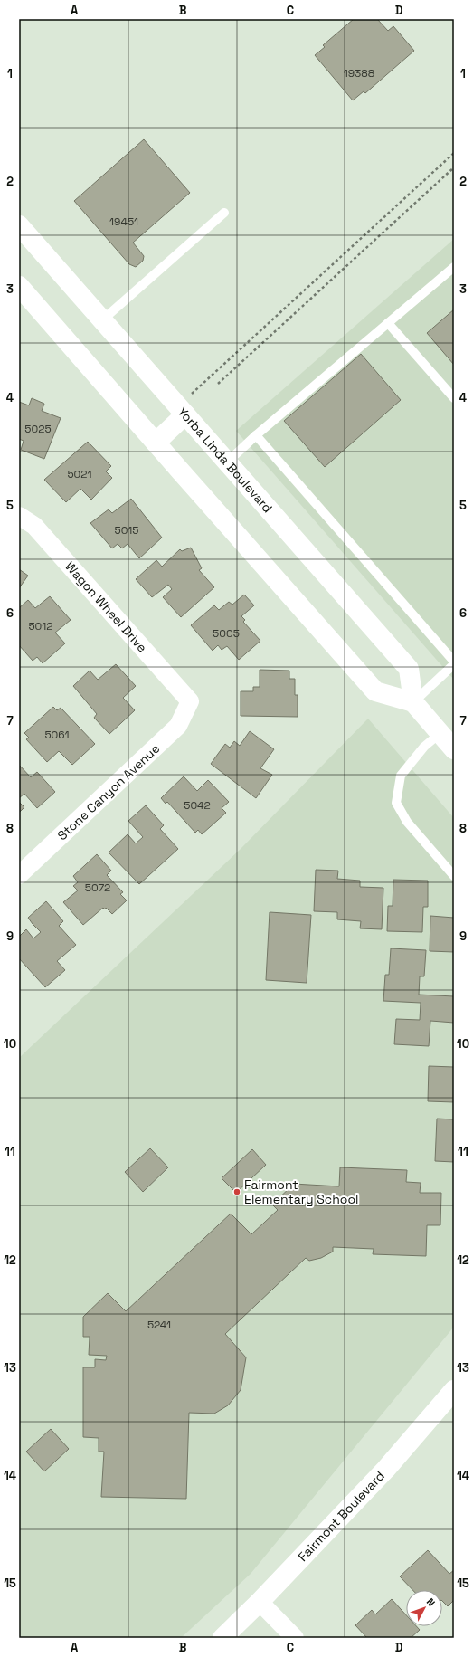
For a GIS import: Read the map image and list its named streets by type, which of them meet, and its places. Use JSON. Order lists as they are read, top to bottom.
{
  "streets": {
    "main road": ["Yorba Linda Boulevard", "Fairmont Boulevard"],
    "street": ["Wagon Wheel Drive", "Stone Canyon Avenue"]
  },
  "crossings": [
    ["Wagon Wheel Drive", "Stone Canyon Avenue"]
  ],
  "places": ["Fairmont Elementary School"],
  "house_numbers": [
    "19388",
    "19451",
    "5025",
    "5021",
    "5015",
    "5012",
    "5005",
    "5061",
    "5042",
    "5072",
    "5241"
  ],
  "north": "top right",
  "grid": {
    "columns": [
      "A",
      "B",
      "C",
      "D"
    ],
    "rows": [
      "1",
      "2",
      "3",
      "4",
      "5",
      "6",
      "7",
      "8",
      "9",
      "10",
      "11",
      "12",
      "13",
      "14",
      "15"
    ]
  }
}
